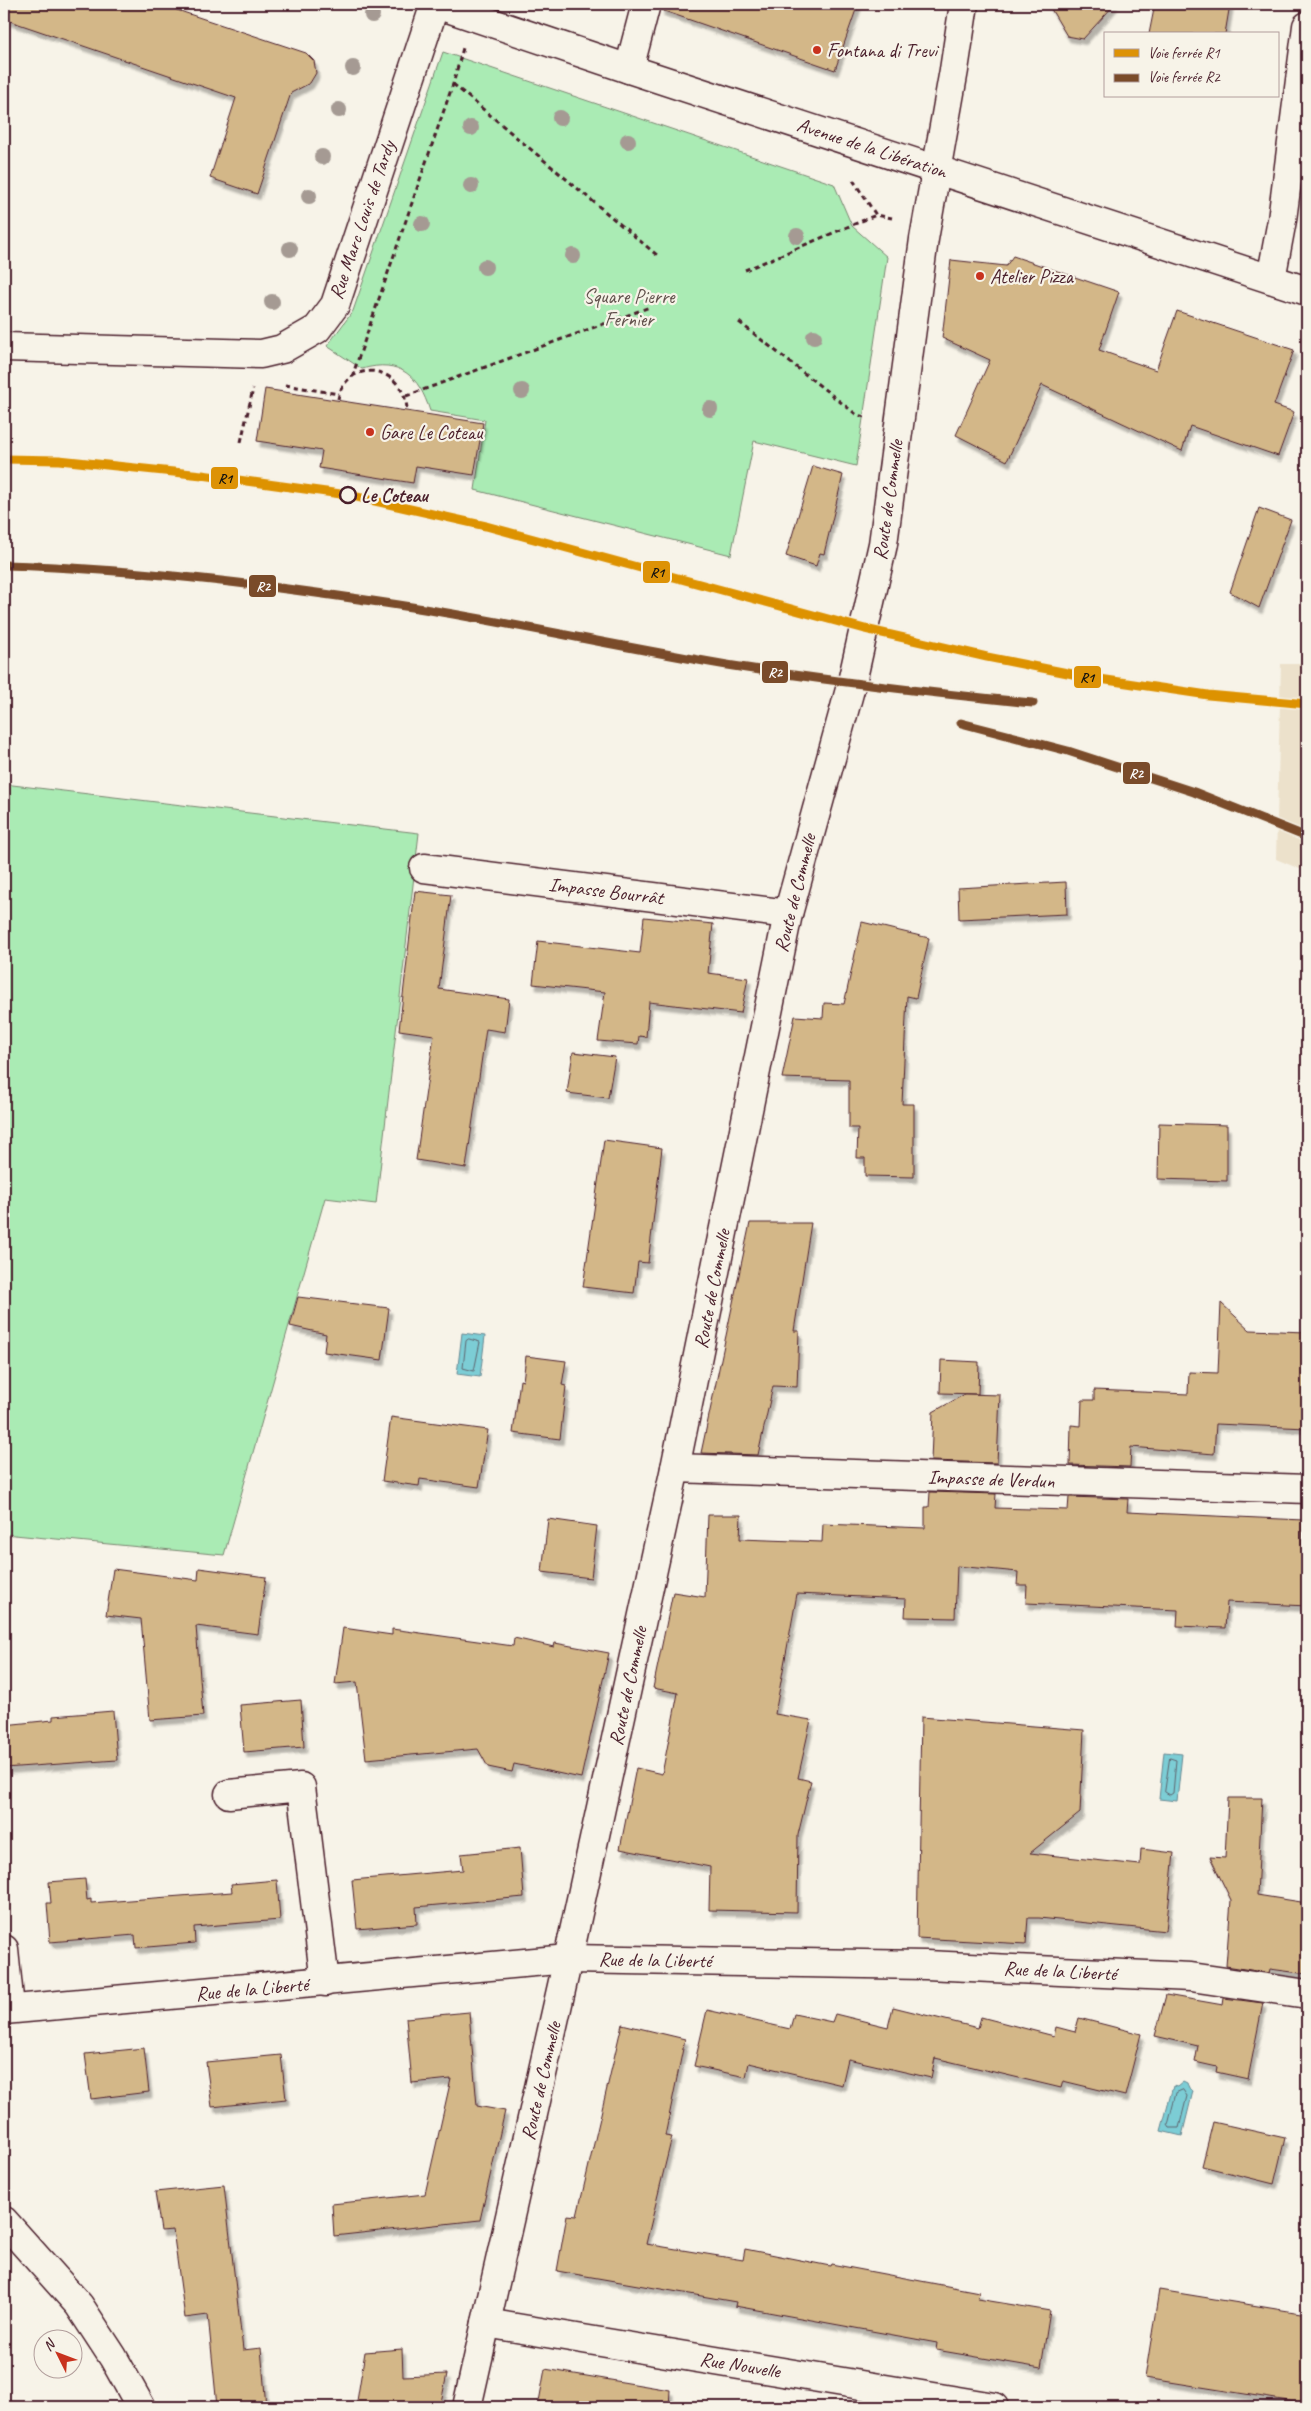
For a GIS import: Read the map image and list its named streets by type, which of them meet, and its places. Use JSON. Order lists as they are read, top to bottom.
{
  "streets": {
    "street": [
      "Avenue de la Libération",
      "Rue Marc Louis de Tardy",
      "Route de Commelle",
      "Impasse Bourrât",
      "Impasse de Verdun",
      "Rue de la Liberté",
      "Rue Nouvelle"
    ]
  },
  "crossings": [
    ["Avenue de la Libération", "Rue Marc Louis de Tardy"],
    ["Avenue de la Libération", "Route de Commelle"],
    ["Route de Commelle", "Impasse Bourrât"],
    ["Route de Commelle", "Impasse de Verdun"],
    ["Route de Commelle", "Rue de la Liberté"],
    ["Route de Commelle", "Rue Nouvelle"]
  ],
  "parks": ["Square Pierre Fernier"],
  "places": [
    "Fontana di Trevi",
    "Atelier Pizza",
    "Gare Le Coteau",
    "Le Coteau"
  ],
  "lines": ["rail line R1", "rail line R2"],
  "legend": ["Voie ferrée R1", "Voie ferrée R2"],
  "north": "top left"
}
